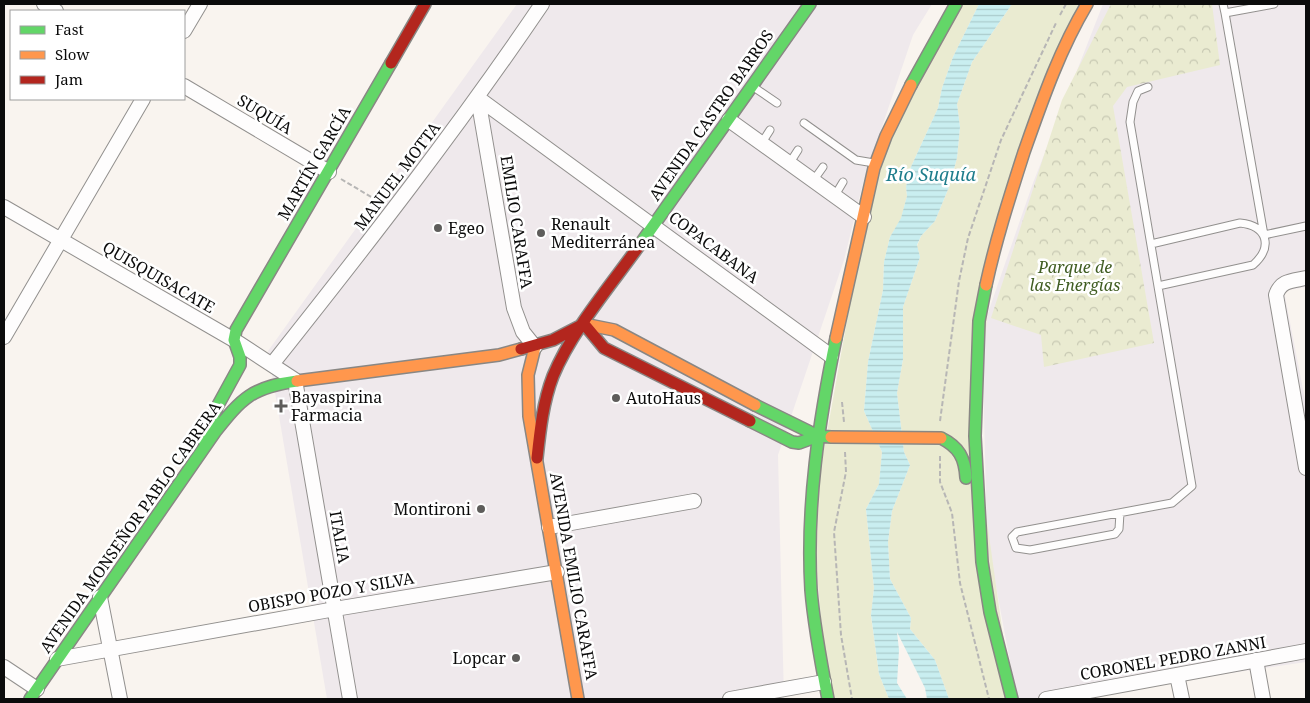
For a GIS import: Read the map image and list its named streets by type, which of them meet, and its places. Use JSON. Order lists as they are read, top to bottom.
{
  "streets": {
    "main road": [
      "AVENIDA CASTRO BARROS",
      "MARTÍN GARCÍA",
      "AVENIDA MONSEÑOR PABLO CABRERA",
      "AVENIDA EMILIO CARAFFA"
    ],
    "street": [
      "SUQUÍA",
      "MANUEL MOTTA",
      "EMILIO CARAFFA",
      "COPACABANA",
      "QUISQUISACATE",
      "ITALIA",
      "OBISPO POZO Y SILVA",
      "CORONEL PEDRO ZANNI"
    ]
  },
  "crossings": [
    ["SUQUÍA", "MARTÍN GARCÍA"],
    ["AVENIDA CASTRO BARROS", "EMILIO CARAFFA"],
    ["AVENIDA CASTRO BARROS", "COPACABANA"],
    ["AVENIDA CASTRO BARROS", "AVENIDA MONSEÑOR PABLO CABRERA"],
    ["AVENIDA CASTRO BARROS", "AVENIDA EMILIO CARAFFA"],
    ["MARTÍN GARCÍA", "QUISQUISACATE"],
    ["MANUEL MOTTA", "EMILIO CARAFFA"],
    ["MANUEL MOTTA", "COPACABANA"],
    ["MANUEL MOTTA", "QUISQUISACATE"],
    ["EMILIO CARAFFA", "COPACABANA"],
    ["EMILIO CARAFFA", "AVENIDA MONSEÑOR PABLO CABRERA"],
    ["EMILIO CARAFFA", "AVENIDA EMILIO CARAFFA"],
    ["QUISQUISACATE", "AVENIDA MONSEÑOR PABLO CABRERA"],
    ["QUISQUISACATE", "ITALIA"],
    ["AVENIDA MONSEÑOR PABLO CABRERA", "ITALIA"],
    ["AVENIDA MONSEÑOR PABLO CABRERA", "AVENIDA EMILIO CARAFFA"],
    ["AVENIDA MONSEÑOR PABLO CABRERA", "OBISPO POZO Y SILVA"],
    ["ITALIA", "OBISPO POZO Y SILVA"],
    ["AVENIDA EMILIO CARAFFA", "OBISPO POZO Y SILVA"]
  ],
  "water": ["Río Suquía"],
  "parks": ["Parque de las Energías"],
  "places": {
    "other": [
      "Egeo",
      "Renault Mediterránea",
      "AutoHaus",
      "Montironi",
      "Lopcar"
    ],
    "health": ["Bayaspirina Farmacia"]
  },
  "legend": ["Fast", "Slow", "Jam"]
}
